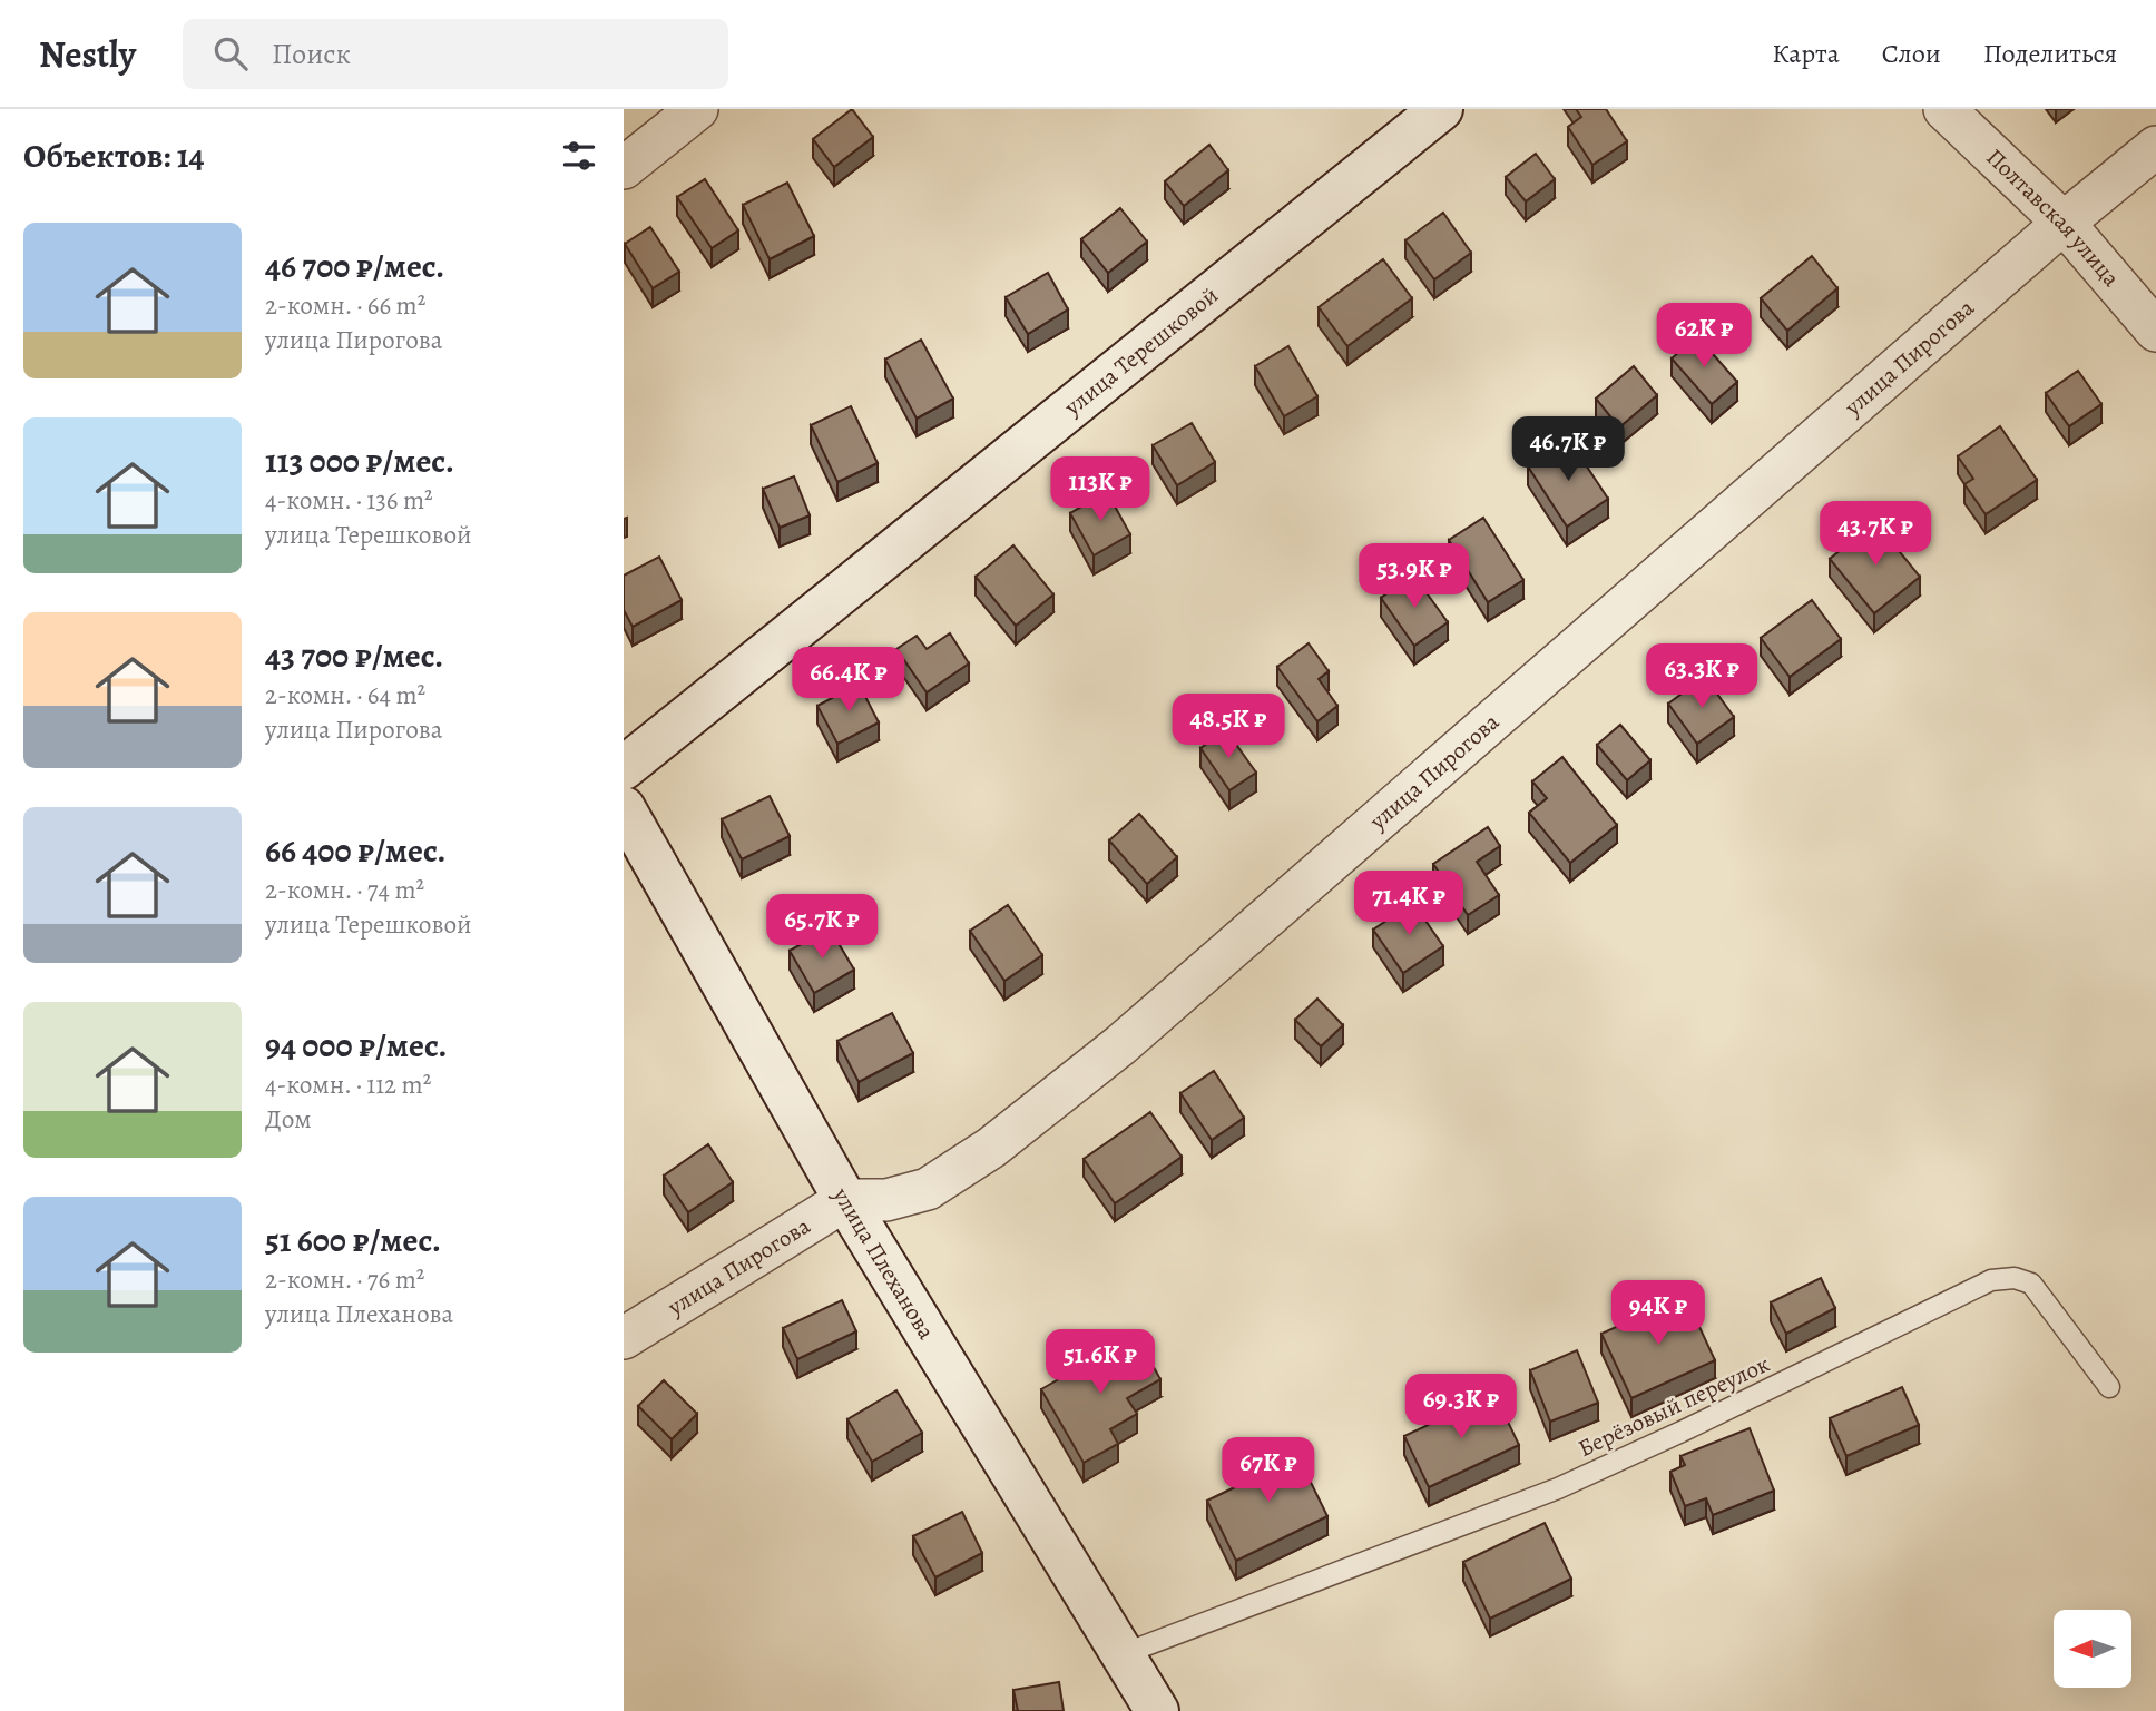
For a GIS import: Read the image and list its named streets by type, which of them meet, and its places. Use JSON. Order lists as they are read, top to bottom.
{
  "streets": {
    "street": [
      "Полтавская улица",
      "улица Терешковой",
      "улица Пирогова",
      "улица Плеханова"
    ],
    "lane": ["Берёзовый переулок"]
  },
  "crossings": [
    ["Полтавская улица", "улица Пирогова"],
    ["улица Пирогова", "улица Плеханова"],
    ["улица Плеханова", "Берёзовый переулок"]
  ],
  "north": "left",
  "page": {
    "header": "Nestly",
    "search": "Поиск",
    "nav": ["Карта", "Слои", "Поделиться"],
    "heading": "Объектов: 14",
    "list": [
      {
        "name": "46 700 ₽/мес.",
        "note": "2-комн. · 66 m² · улица Пирогова"
      },
      {
        "name": "113 000 ₽/мес.",
        "note": "4-комн. · 136 m² · улица Терешковой"
      },
      {
        "name": "43 700 ₽/мес.",
        "note": "2-комн. · 64 m² · улица Пирогова"
      },
      {
        "name": "66 400 ₽/мес.",
        "note": "2-комн. · 74 m² · улица Терешковой"
      },
      {
        "name": "94 000 ₽/мес.",
        "note": "4-комн. · 112 m² · Дом"
      },
      {
        "name": "51 600 ₽/мес.",
        "note": "2-комн. · 76 m² · улица Плеханова"
      }
    ],
    "price": [
      "62K ₽",
      "46.7K ₽",
      "113K ₽",
      "43.7K ₽",
      "53.9K ₽",
      "63.3K ₽",
      "66.4K ₽",
      "48.5K ₽",
      "71.4K ₽",
      "65.7K ₽",
      "94K ₽",
      "51.6K ₽",
      "69.3K ₽",
      "67K ₽"
    ]
  }
}
